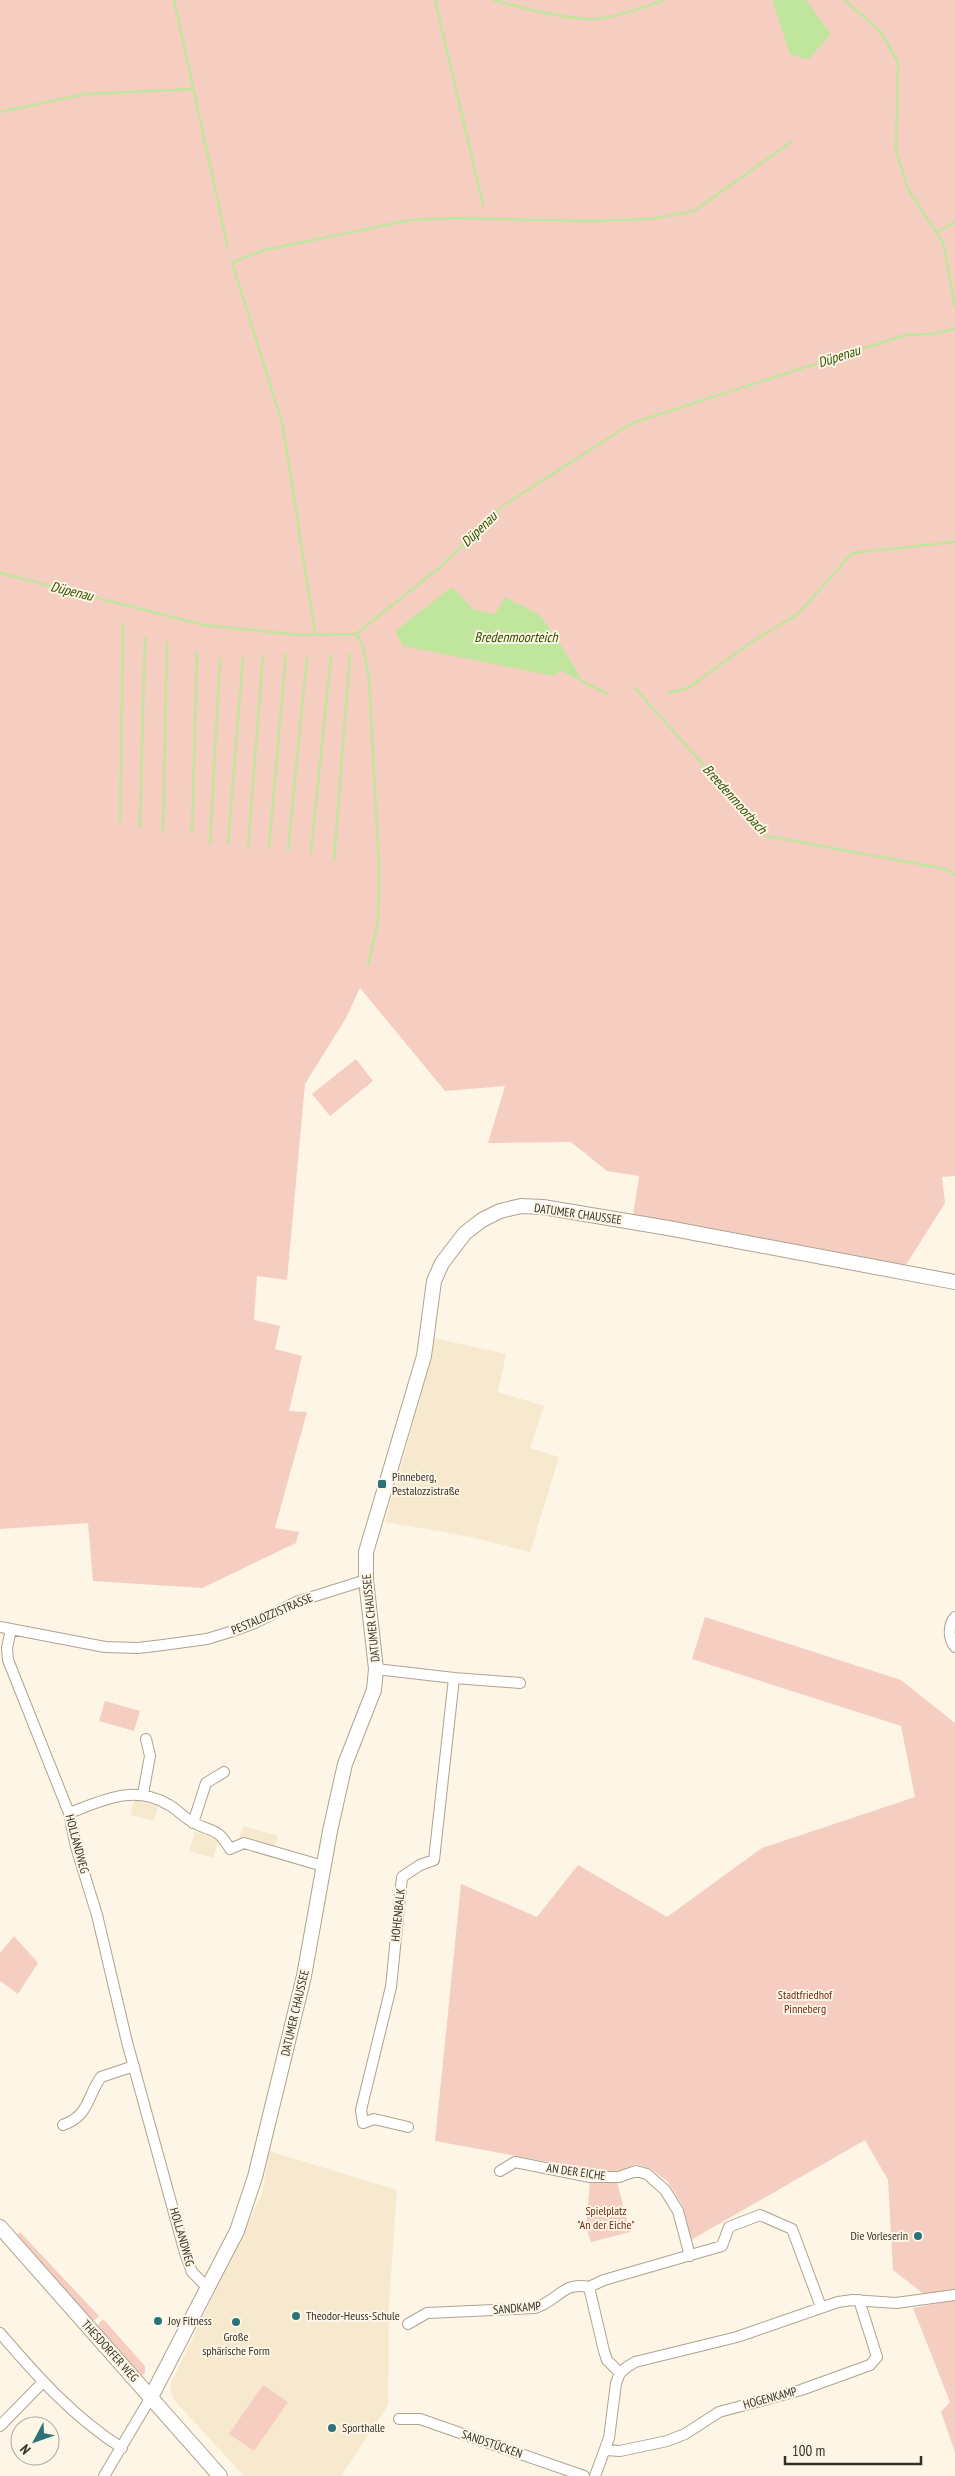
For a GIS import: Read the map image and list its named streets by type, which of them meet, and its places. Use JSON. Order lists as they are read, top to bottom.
{
  "streets": {
    "street": [
      "DATUMER CHAUSSEE",
      "PESTALOZZISTRASSE",
      "HOLLANDWEG",
      "HOHENBALK",
      "AN DER EICHE",
      "SANDKAMP",
      "THESDORFER WEG",
      "HOGENKAMP",
      "SANDSTÜCKEN"
    ]
  },
  "crossings": [
    ["DATUMER CHAUSSEE", "PESTALOZZISTRASSE"],
    ["DATUMER CHAUSSEE", "HOLLANDWEG"],
    ["DATUMER CHAUSSEE", "THESDORFER WEG"],
    ["PESTALOZZISTRASSE", "HOLLANDWEG"]
  ],
  "water": ["Düpenau", "Bredenmoorteich", "Breedenmoorbach"],
  "parks": ["Stadtfriedhof Pinneberg", "Spielplatz \"An der Eiche\""],
  "places": {
    "transit": ["Pinneberg, Pestalozzistraße"],
    "other": [
      "Die Vorleserin",
      "Theodor-Heuss-Schule",
      "Joy Fitness",
      "Große sphärische Form",
      "Sporthalle"
    ]
  },
  "scale_bar": "100 m",
  "north": "bottom left"
}
